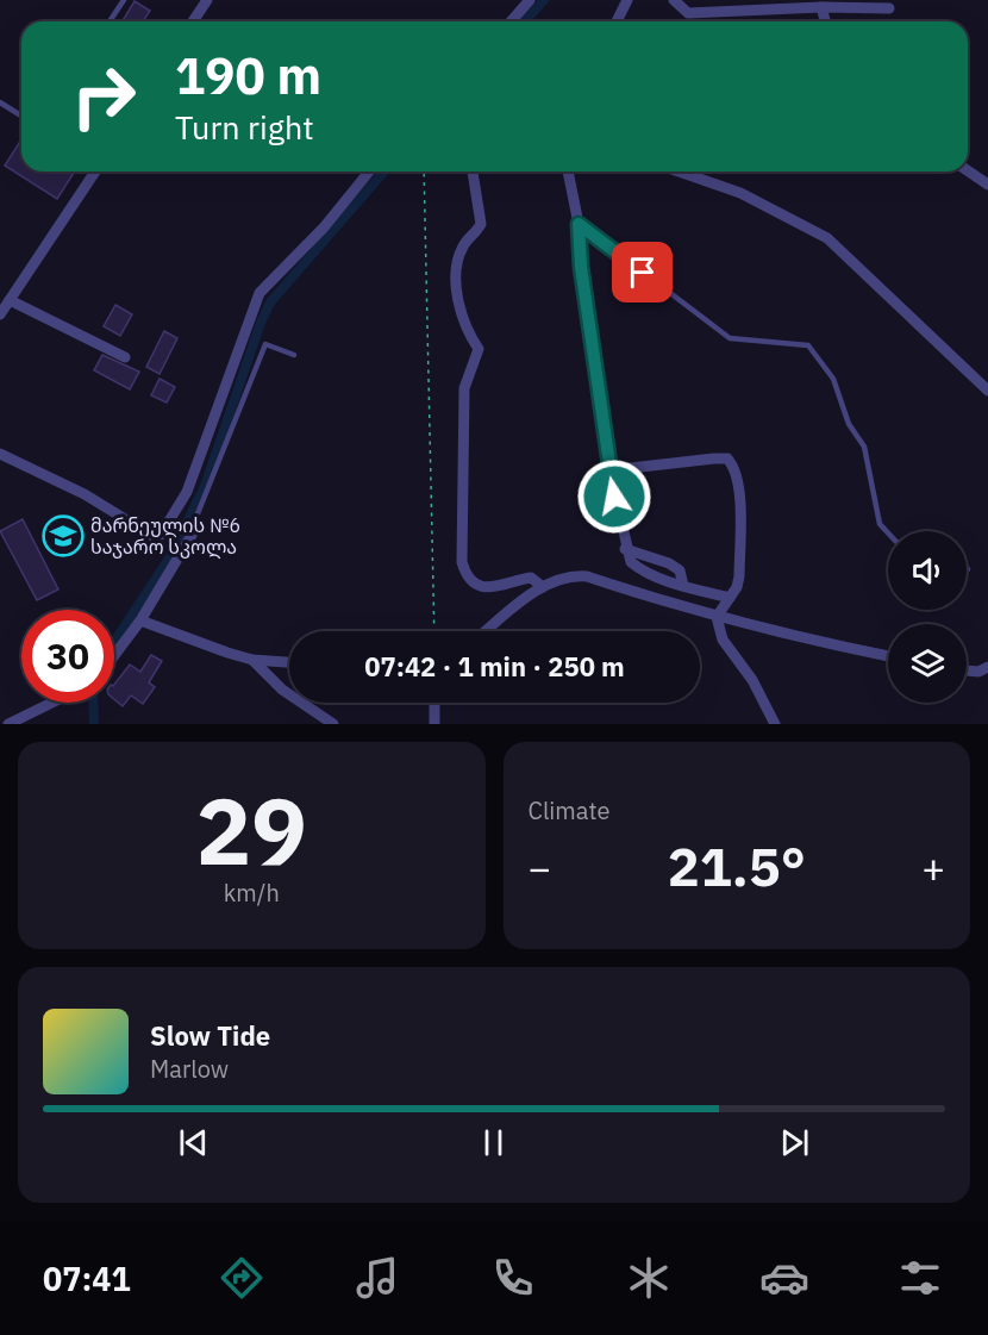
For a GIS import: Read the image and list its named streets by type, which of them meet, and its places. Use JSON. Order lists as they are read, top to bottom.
{
  "places": {
    "school or university": ["მარნეულის №6 საჯარო სკოლა"]
  },
  "page": {
    "turn": ["190 m", "Turn right"],
    "limit": "30",
    "trip": "07:42 · 1 min · 250 m",
    "tile": [
      ["29", "km/h"],
      "Climate"
    ],
    "heat": ["−", "21.5°", "+"],
    "song": ["Slow Tide", "Marlow"],
    "tabs": "07:41"
  }
}
